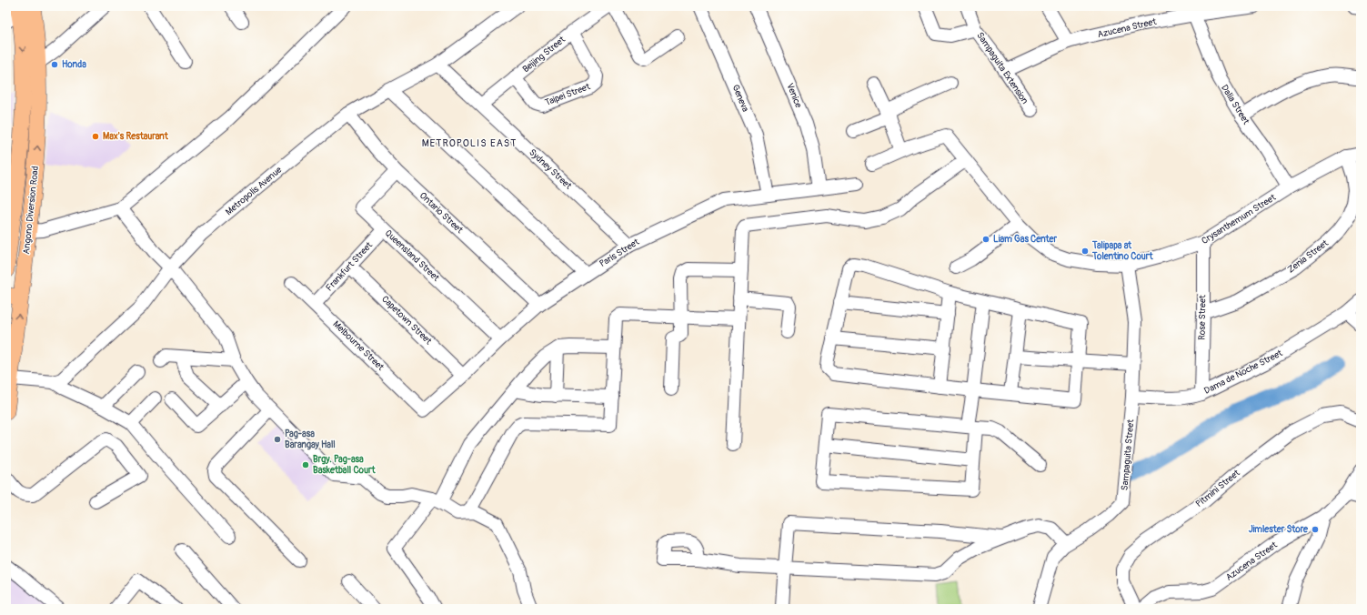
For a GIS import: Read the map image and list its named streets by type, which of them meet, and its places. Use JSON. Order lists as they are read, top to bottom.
{
  "streets": {
    "main road": ["Angono Diversion Road"],
    "street": [
      "Azucena Street",
      "Beijing Street",
      "Sampaguita Extension",
      "Taipei Street",
      "Venice",
      "Geneva",
      "Dalia Street",
      "Sydney Street",
      "Metropolis Avenue",
      "Ontario Street",
      "Crysanthemum Street",
      "Paris Street",
      "Queensland Street",
      "Zenia Street",
      "Frankfurt Street",
      "Rose Street",
      "Capetown Street",
      "Melbourne Street",
      "Dama de Noche Street",
      "Sampaguita Street",
      "Pitmini Street"
    ]
  },
  "crossings": [
    ["Azucena Street", "Sampaguita Extension"],
    ["Azucena Street", "Dalia Street"],
    ["Beijing Street", "Taipei Street"],
    ["Beijing Street", "Sydney Street"],
    ["Venice", "Paris Street"],
    ["Geneva", "Paris Street"],
    ["Dalia Street", "Crysanthemum Street"],
    ["Sydney Street", "Metropolis Avenue"],
    ["Sydney Street", "Paris Street"],
    ["Metropolis Avenue", "Ontario Street"],
    ["Ontario Street", "Paris Street"],
    ["Ontario Street", "Queensland Street"],
    ["Crysanthemum Street", "Zenia Street"],
    ["Crysanthemum Street", "Rose Street"],
    ["Crysanthemum Street", "Sampaguita Street"],
    ["Paris Street", "Queensland Street"],
    ["Paris Street", "Capetown Street"],
    ["Paris Street", "Melbourne Street"],
    ["Queensland Street", "Frankfurt Street"],
    ["Zenia Street", "Rose Street"],
    ["Frankfurt Street", "Capetown Street"],
    ["Frankfurt Street", "Melbourne Street"],
    ["Rose Street", "Dama de Noche Street"],
    ["Dama de Noche Street", "Sampaguita Street"]
  ],
  "districts": ["METROPOLIS EAST"],
  "places": [
    "Honda",
    "Max's Restaurant",
    "Liam Gas Center",
    "Talipapa at Tolentino Court",
    "Pag-asa Barangay Hall",
    "Brgy. Pag-asa Basketball Court",
    "Jimlester Store"
  ]
}
